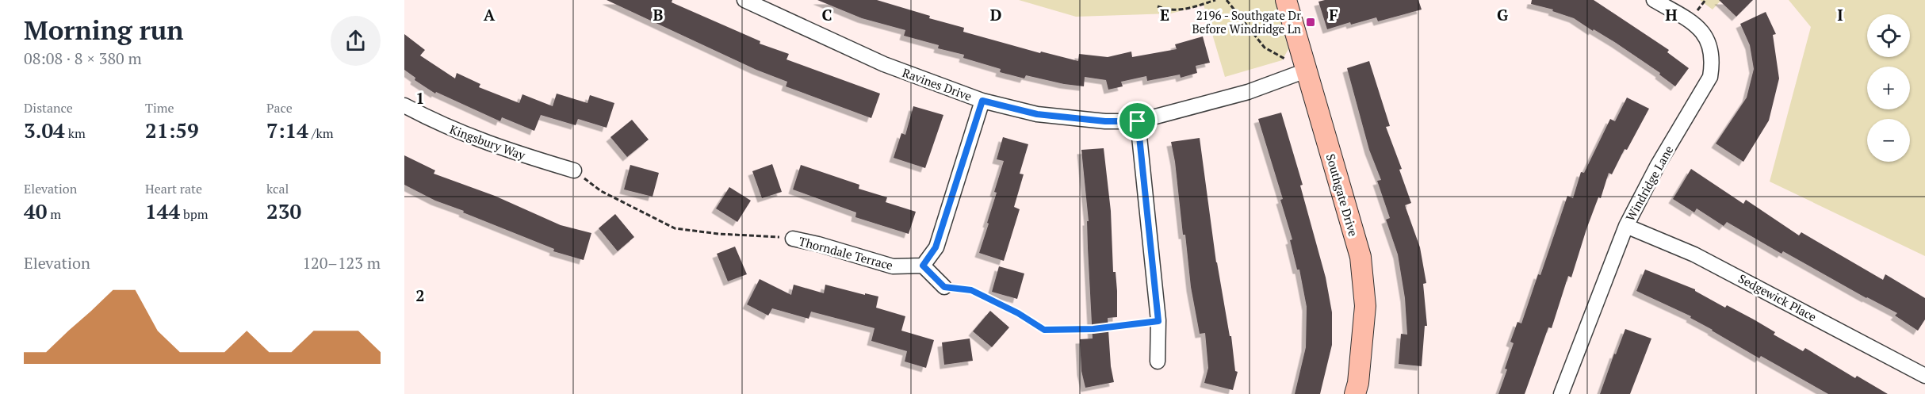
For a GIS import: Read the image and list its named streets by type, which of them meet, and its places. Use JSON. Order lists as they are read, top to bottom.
{
  "streets": {
    "street": [
      "Ravines Drive",
      "Kingsbury Way",
      "Windridge Lane",
      "Southgate Drive",
      "Thorndale Terrace",
      "Sedgewick Place"
    ]
  },
  "crossings": [
    ["Ravines Drive", "Southgate Drive"],
    ["Windridge Lane", "Sedgewick Place"]
  ],
  "places": {
    "transit": ["2196 - Southgate Dr Before Windridge Ln"]
  },
  "page": {
    "heading": ["Morning run", "08:08 · 8 × 380 m"],
    "map_buttons": ["+", "−"],
    "stats": [
      ["Distance", "3.04 km"],
      ["Time", "21:59"],
      ["Pace", "7:14 /km"],
      ["Elevation", "40 m"],
      ["Heart rate", "144 bpm"],
      ["kcal", "230"]
    ],
    "chart": ["Elevation", "120–123 m"]
  },
  "grid": {
    "columns": [
      "A",
      "B",
      "C",
      "D",
      "E",
      "F",
      "G",
      "H",
      "I"
    ],
    "rows": ["1", "2"]
  }
}
